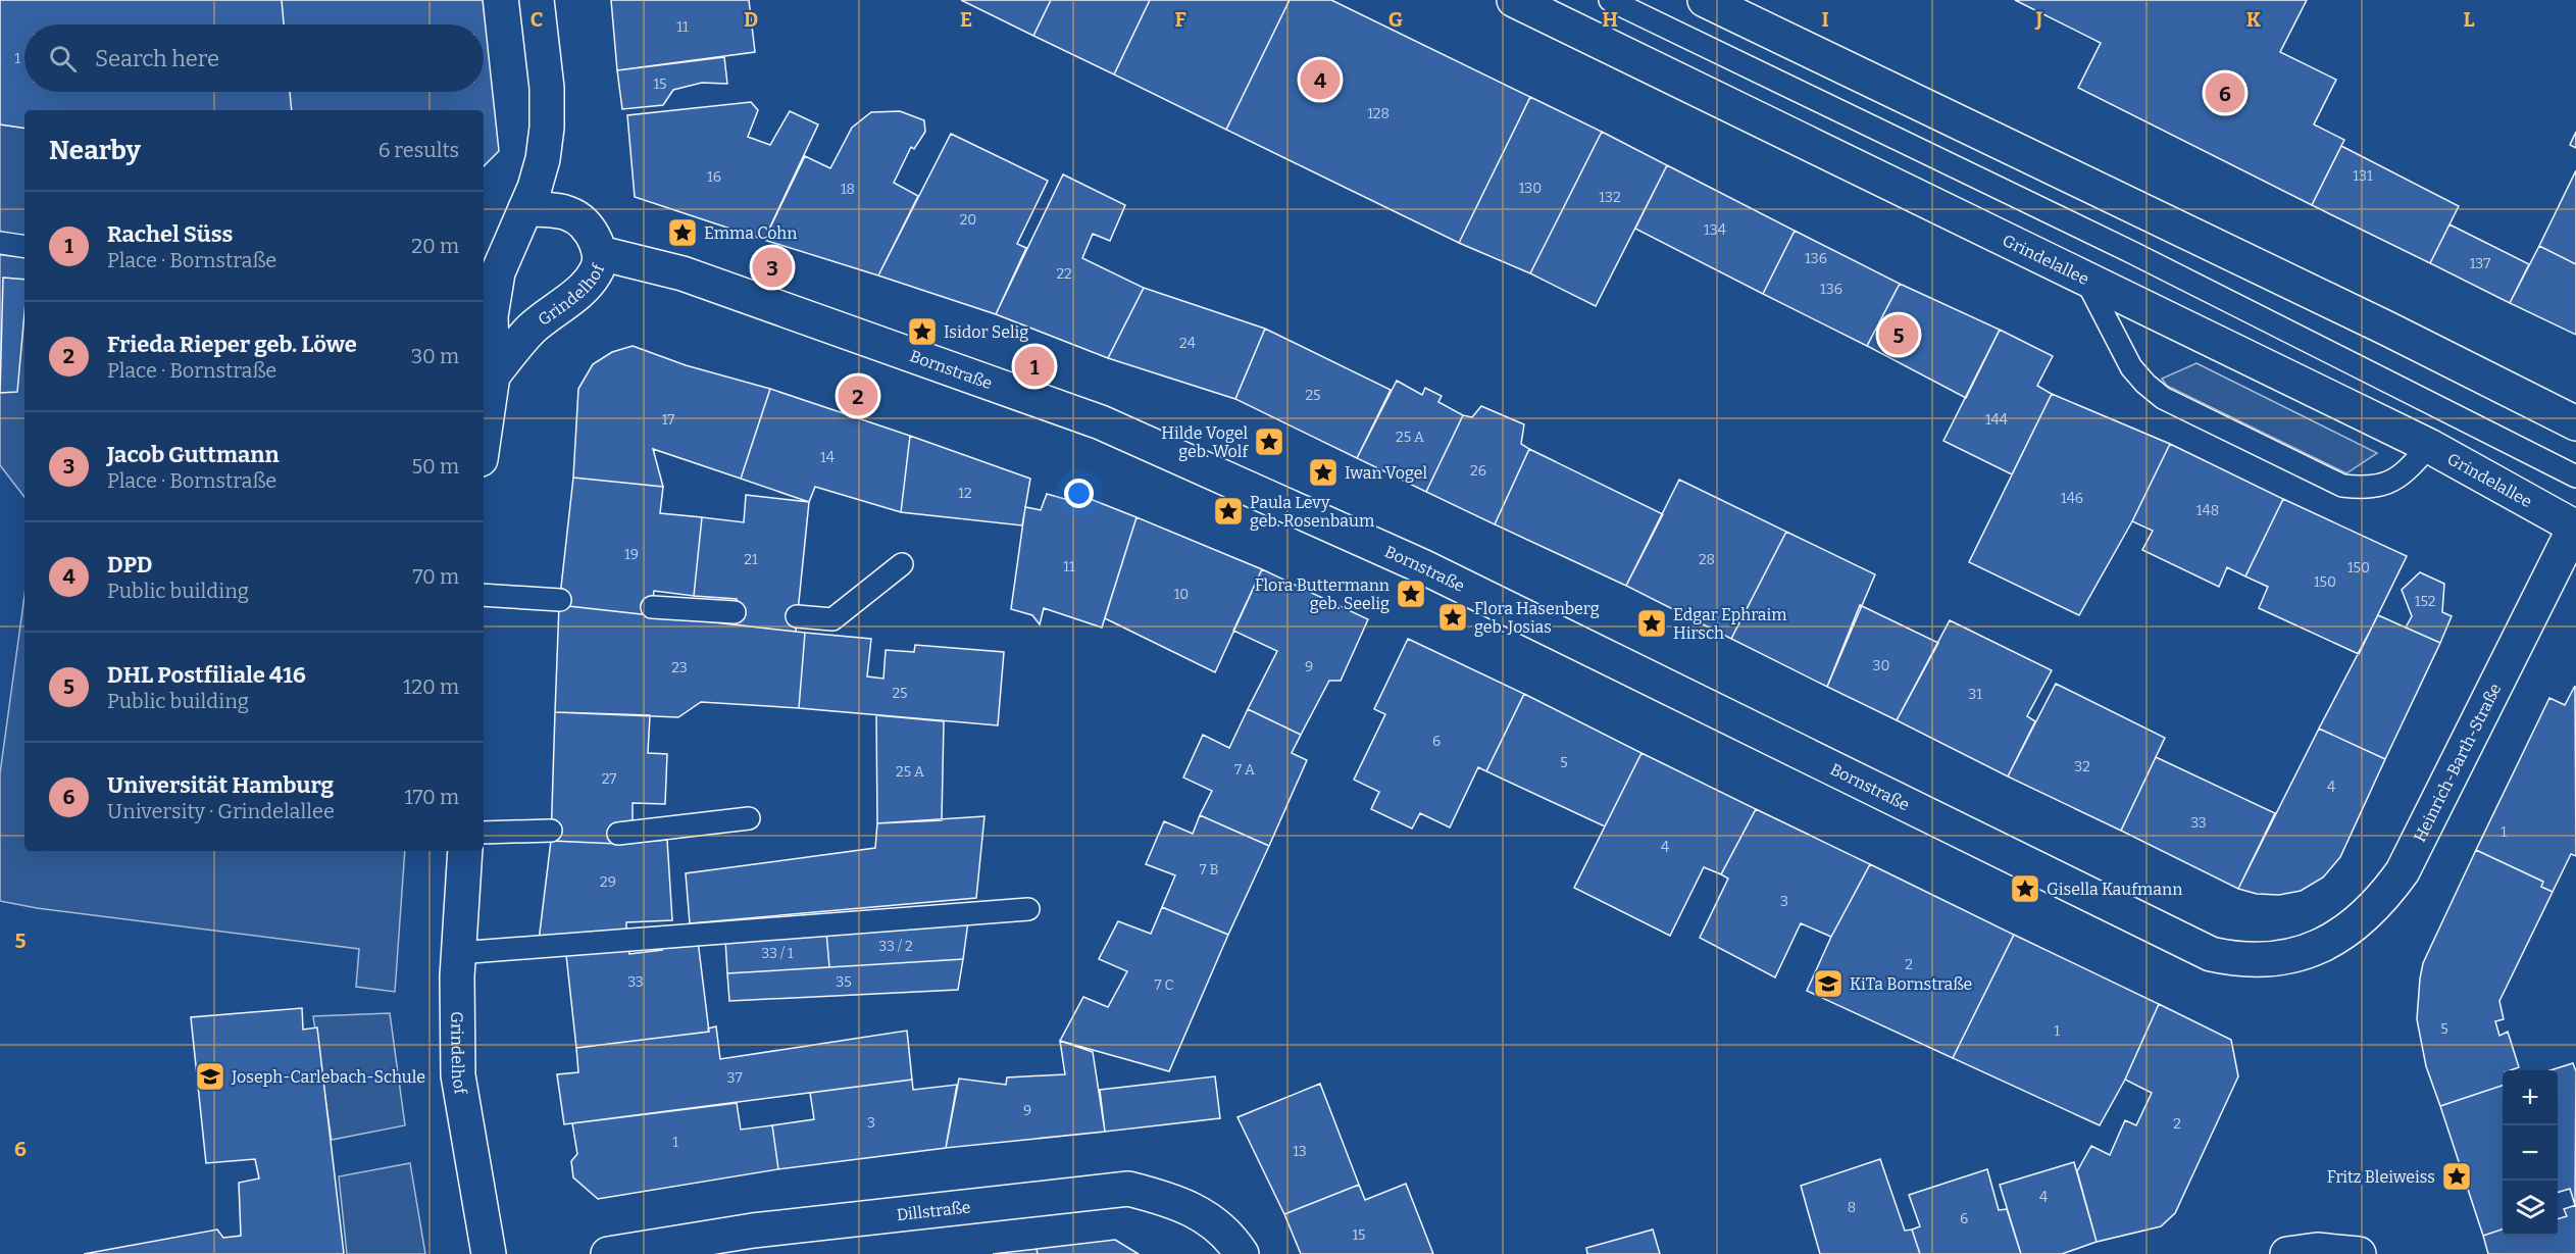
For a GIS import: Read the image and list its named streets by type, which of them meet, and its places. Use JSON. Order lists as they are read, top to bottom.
{
  "streets": {
    "street": [
      "Grindelallee",
      "Grindelhof",
      "Bornstraße",
      "Heinrich-Barth-Straße",
      "Dillstraße"
    ]
  },
  "crossings": [
    ["Grindelallee", "Heinrich-Barth-Straße"],
    ["Grindelhof", "Bornstraße"],
    ["Bornstraße", "Heinrich-Barth-Straße"]
  ],
  "places": {
    "place": [
      "Emma Cohn",
      "Isidor Selig",
      "Hilde Vogel geb. Wolf",
      "Iwan Vogel",
      "Paula Levy geb. Rosenbaum",
      "Flora Buttermann geb. Seelig",
      "Flora Hasenberg geb. Josias",
      "Edgar Ephraim Hirsch",
      "Gisella Kaufmann",
      "Fritz Bleiweiss"
    ],
    "school or university": ["KiTa Bornstraße", "Joseph-Carlebach-Schule"]
  },
  "house_numbers": [
    "11",
    "1",
    "15",
    "128",
    "131",
    "16",
    "130",
    "18",
    "132",
    "20",
    "134",
    "136",
    "137",
    "22",
    "136",
    "24",
    "25",
    "17",
    "144",
    "25 A",
    "14",
    "26",
    "12",
    "146",
    "148",
    "19",
    "21",
    "28",
    "11",
    "150",
    "150",
    "10",
    "152",
    "30",
    "9",
    "23",
    "25",
    "31",
    "6",
    "5",
    "32",
    "7 A",
    "25 A",
    "27",
    "4",
    "33",
    "1",
    "4",
    "7 B",
    "29",
    "3",
    "33 / 2",
    "33 / 1",
    "2",
    "33",
    "35",
    "7 C",
    "5",
    "1",
    "37",
    "9",
    "3",
    "2",
    "1",
    "13",
    "4",
    "8",
    "6",
    "15"
  ],
  "page": {
    "search": "Search here",
    "pins": [
      "4",
      "6",
      "3",
      "5",
      "1",
      "2"
    ],
    "heading": ["Nearby", "6 results"],
    "list": [
      {
        "mark": "1",
        "name": "Rachel Süss",
        "note": "Place · Bornstraße",
        "value": "20 m"
      },
      {
        "mark": "2",
        "name": "Frieda Rieper geb. Löwe",
        "note": "Place · Bornstraße",
        "value": "30 m"
      },
      {
        "mark": "3",
        "name": "Jacob Guttmann",
        "note": "Place · Bornstraße",
        "value": "50 m"
      },
      {
        "mark": "4",
        "name": "DPD",
        "note": "Public building",
        "value": "70 m"
      },
      {
        "mark": "5",
        "name": "DHL Postfiliale 416",
        "note": "Public building",
        "value": "120 m"
      },
      {
        "mark": "6",
        "name": "Universität Hamburg",
        "note": "University · Grindelallee",
        "value": "170 m"
      }
    ],
    "map_buttons": ["+", "−"]
  },
  "grid": {
    "columns": [
      "C",
      "D",
      "E",
      "F",
      "G",
      "H",
      "I",
      "J",
      "K",
      "L"
    ],
    "rows": ["5", "6"]
  }
}
